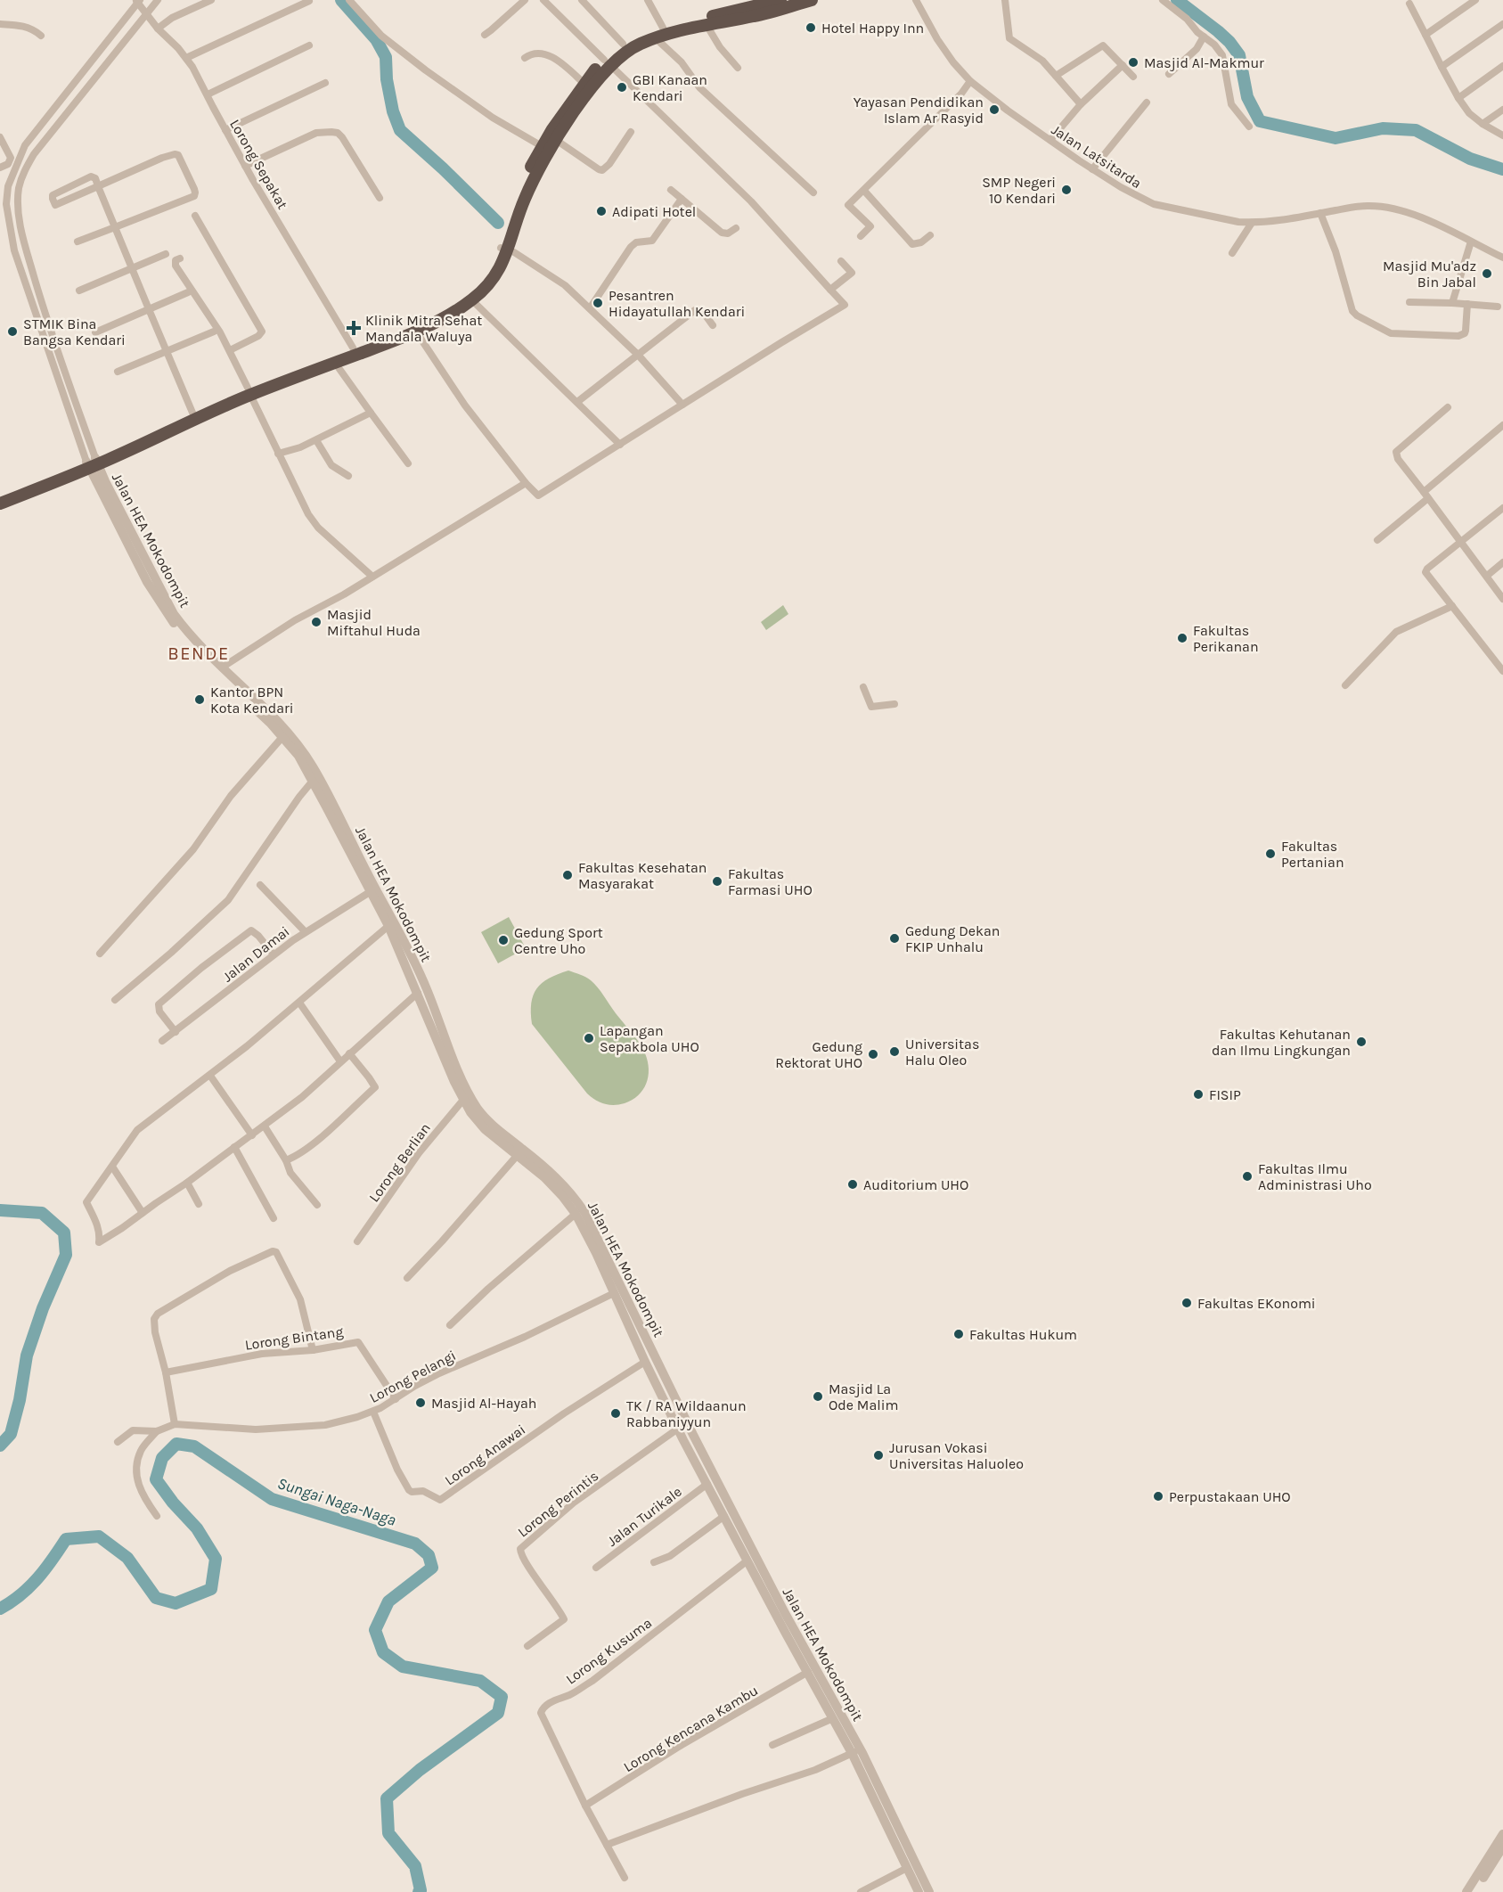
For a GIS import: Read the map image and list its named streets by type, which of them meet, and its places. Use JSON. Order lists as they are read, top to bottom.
{
  "streets": {
    "street": [
      "Jalan Latsitarda",
      "Lorong Sepakat",
      "Jalan HEA Mokodompit",
      "Jalan Damai",
      "Lorong Berlian",
      "Lorong Bintang",
      "Lorong Pelangi",
      "Lorong Anawai",
      "Lorong Perintis",
      "Jalan Turikale",
      "Lorong Kusuma",
      "Lorong Kencana Kambu"
    ]
  },
  "crossings": [
    ["Jalan HEA Mokodompit", "Jalan Damai"],
    ["Jalan HEA Mokodompit", "Lorong Berlian"],
    ["Jalan HEA Mokodompit", "Lorong Pelangi"],
    ["Jalan HEA Mokodompit", "Lorong Anawai"],
    ["Jalan HEA Mokodompit", "Lorong Perintis"],
    ["Jalan HEA Mokodompit", "Jalan Turikale"],
    ["Jalan HEA Mokodompit", "Lorong Kusuma"],
    ["Jalan HEA Mokodompit", "Lorong Kencana Kambu"],
    ["Lorong Bintang", "Lorong Pelangi"],
    ["Lorong Pelangi", "Lorong Anawai"],
    ["Lorong Kusuma", "Lorong Kencana Kambu"]
  ],
  "districts": ["BENDE"],
  "water": ["Sungai Naga-Naga"],
  "places": {
    "other": [
      "Hotel Happy Inn",
      "Masjid Al-Makmur",
      "GBI Kanaan Kendari",
      "Yayasan Pendidikan Islam Ar Rasyid",
      "SMP Negeri 10 Kendari",
      "Adipati Hotel",
      "Masjid Mu'adz Bin Jabal",
      "Pesantren Hidayatullah Kendari",
      "STMIK Bina Bangsa Kendari",
      "Masjid Miftahul Huda",
      "Fakultas Perikanan",
      "Kantor BPN Kota Kendari",
      "Fakultas Pertanian",
      "Fakultas Kesehatan Masyarakat",
      "Fakultas Farmasi UHO",
      "Gedung Dekan FKIP Unhalu",
      "Gedung Sport Centre Uho",
      "Lapangan Sepakbola UHO",
      "Fakultas Kehutanan dan Ilmu Lingkungan",
      "Universitas Halu Oleo",
      "Gedung Rektorat UHO",
      "FISIP",
      "Fakultas Ilmu Administrasi Uho",
      "Auditorium UHO",
      "Fakultas EKonomi",
      "Fakultas Hukum",
      "Masjid La Ode Malim",
      "Masjid Al-Hayah",
      "TK / RA Wildaanun Rabbaniyyun",
      "Jurusan Vokasi Universitas Haluoleo",
      "Perpustakaan UHO"
    ],
    "health": ["Klinik Mitra Sehat Mandala Waluya"]
  }
}
